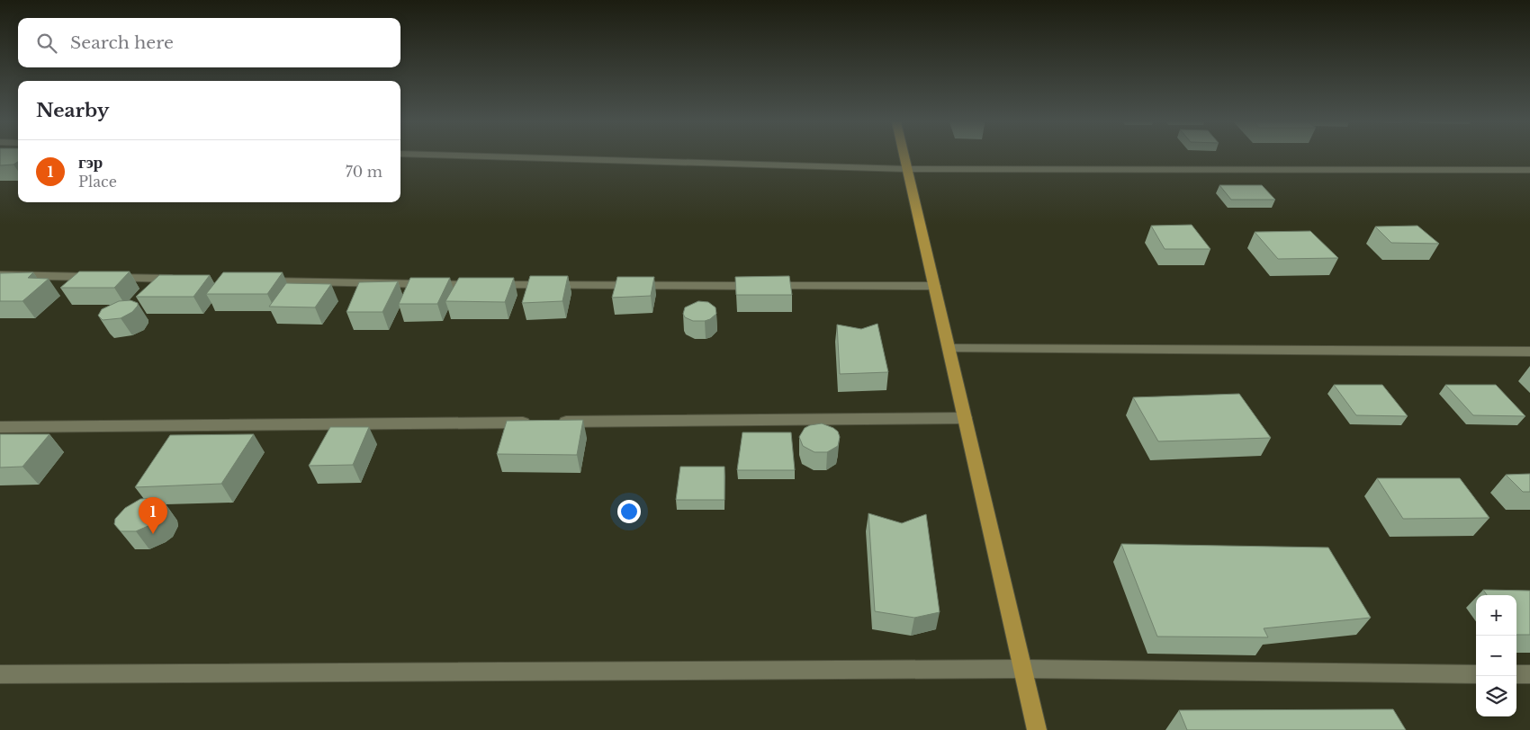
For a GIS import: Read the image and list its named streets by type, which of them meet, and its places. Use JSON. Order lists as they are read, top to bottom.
{
  "page": {
    "search": "Search here",
    "heading": "Nearby",
    "list": [
      {
        "mark": "1",
        "name": "гэр",
        "note": "Place",
        "value": "70 m"
      }
    ],
    "pins": "1",
    "map_buttons": ["+", "−"]
  }
}
